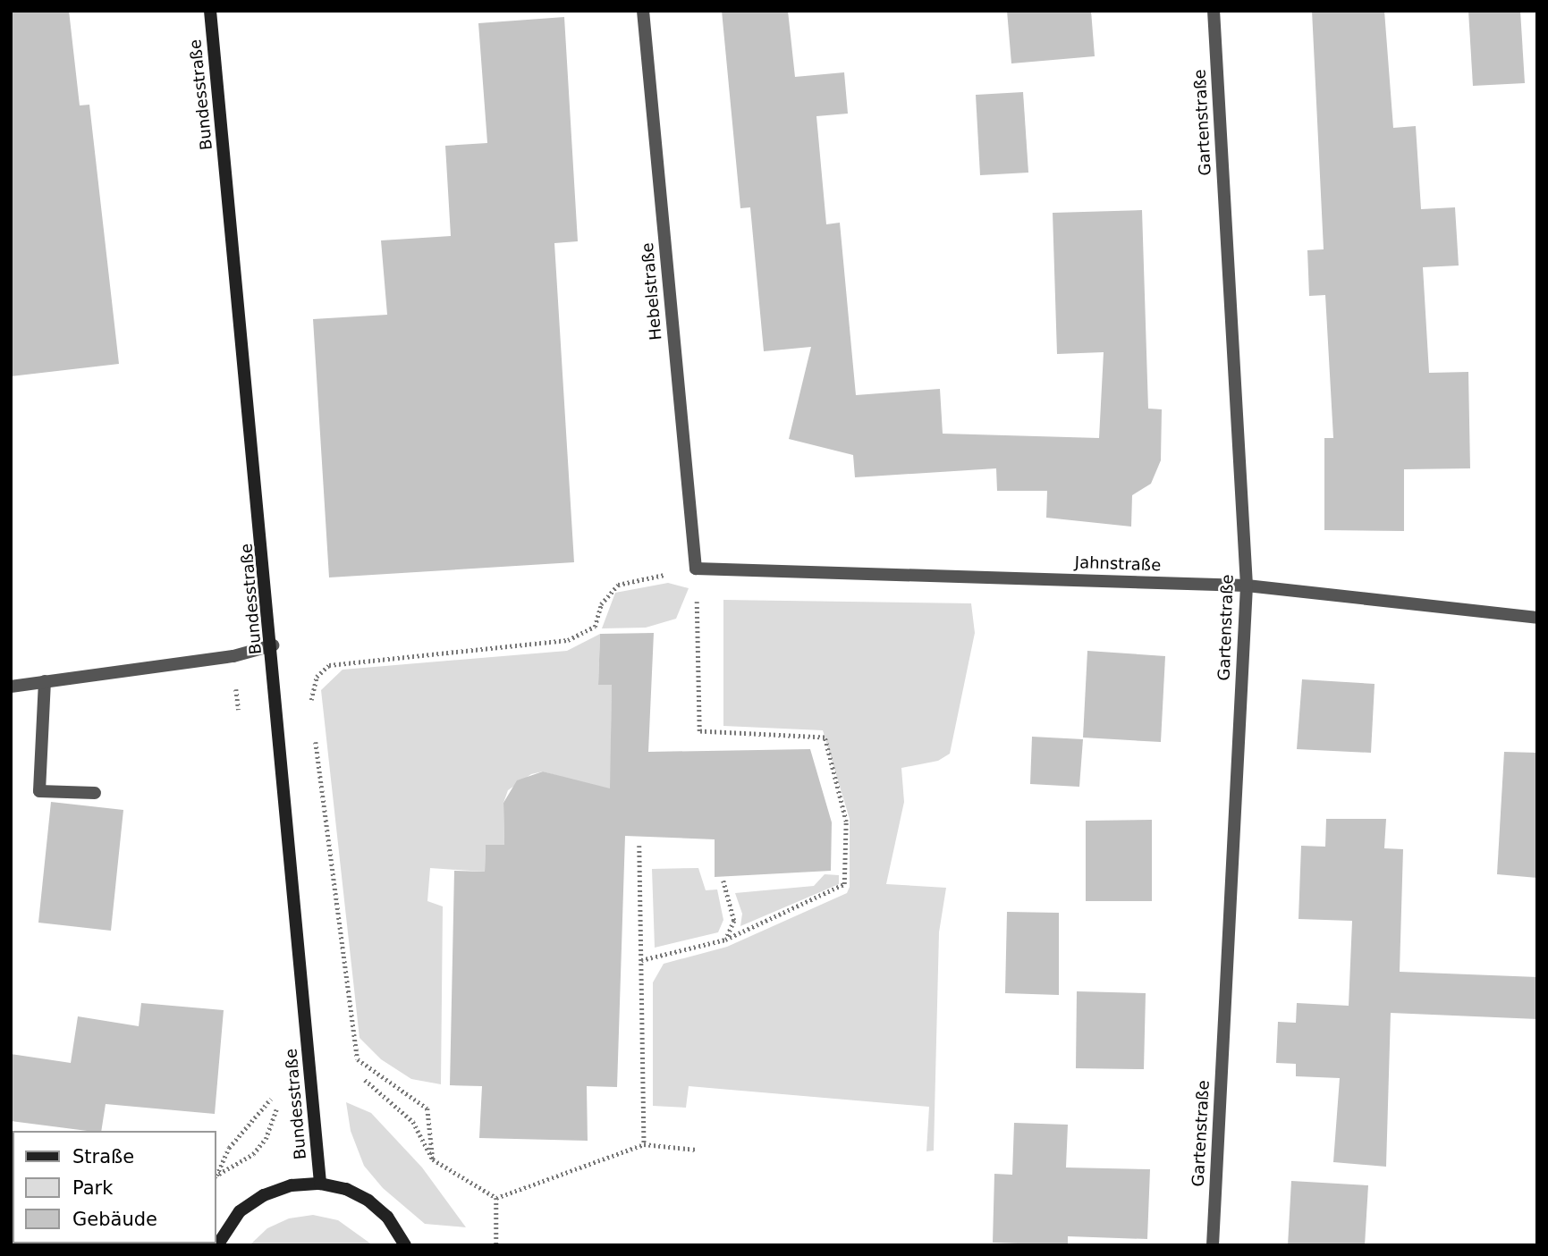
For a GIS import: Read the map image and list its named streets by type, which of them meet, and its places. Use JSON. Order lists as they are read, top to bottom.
{
  "streets": {
    "main road": ["Bundesstraße"],
    "street": ["Gartenstraße", "Hebelstraße", "Jahnstraße"]
  },
  "crossings": [
    ["Gartenstraße", "Jahnstraße"],
    ["Hebelstraße", "Jahnstraße"]
  ],
  "legend": ["Straße", "Park", "Gebäude"]
}
